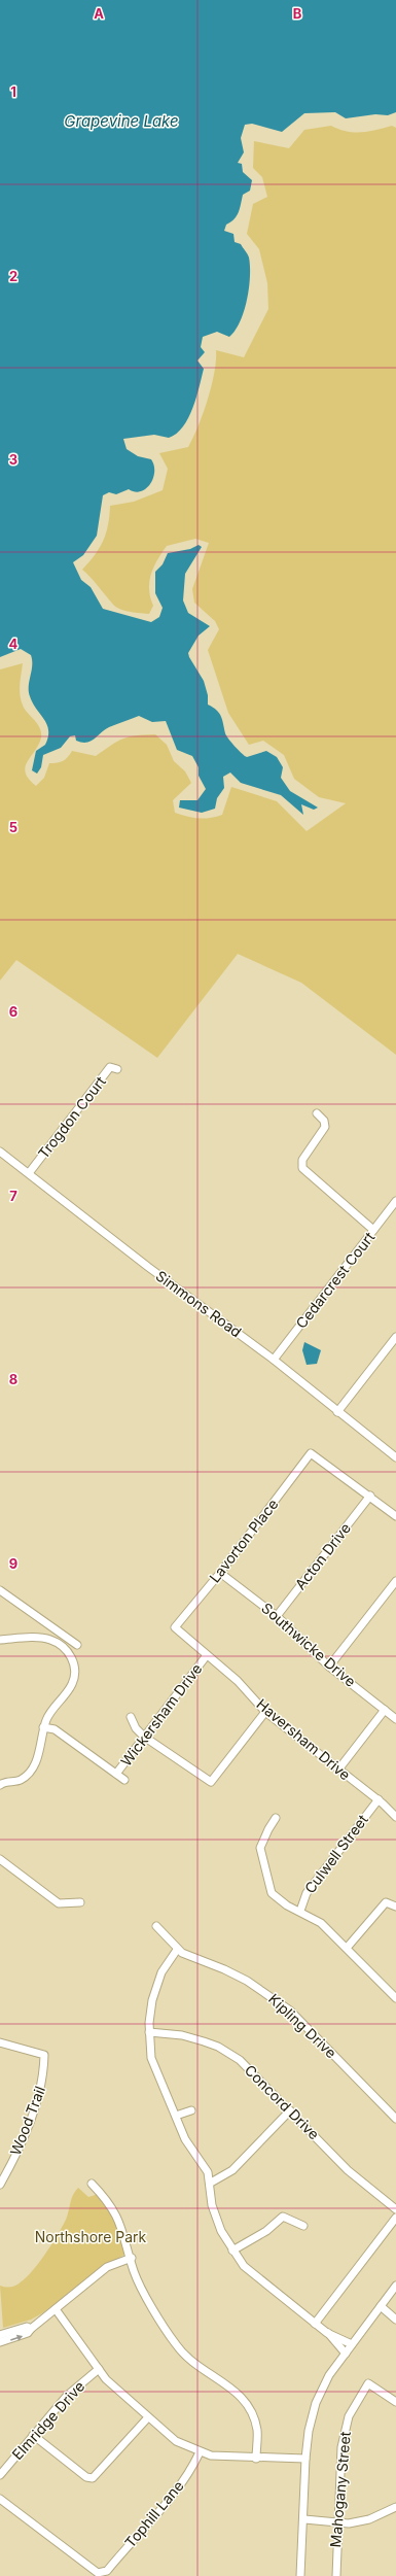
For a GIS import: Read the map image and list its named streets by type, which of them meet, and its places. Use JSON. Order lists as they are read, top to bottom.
{
  "streets": {
    "street": [
      "Trogdon Court",
      "Cedarcrest Court",
      "Simmons Road",
      "Lavorton Place",
      "Acton Drive",
      "Southwicke Drive",
      "Wickersham Drive",
      "Haversham Drive",
      "Culwell Street",
      "Kipling Drive",
      "Concord Drive",
      "Wood Trail",
      "Elmridge Drive",
      "Mahogany Street",
      "Tophill Lane"
    ]
  },
  "crossings": [
    ["Trogdon Court", "Simmons Road"],
    ["Cedarcrest Court", "Simmons Road"],
    ["Lavorton Place", "Acton Drive"],
    ["Lavorton Place", "Southwicke Drive"],
    ["Lavorton Place", "Haversham Drive"],
    ["Acton Drive", "Southwicke Drive"],
    ["Wickersham Drive", "Haversham Drive"],
    ["Haversham Drive", "Culwell Street"]
  ],
  "water": ["Grapevine Lake"],
  "parks": ["Northshore Park"],
  "grid": {
    "columns": ["A", "B"],
    "rows": [
      "1",
      "2",
      "3",
      "4",
      "5",
      "6",
      "7",
      "8",
      "9"
    ]
  }
}
